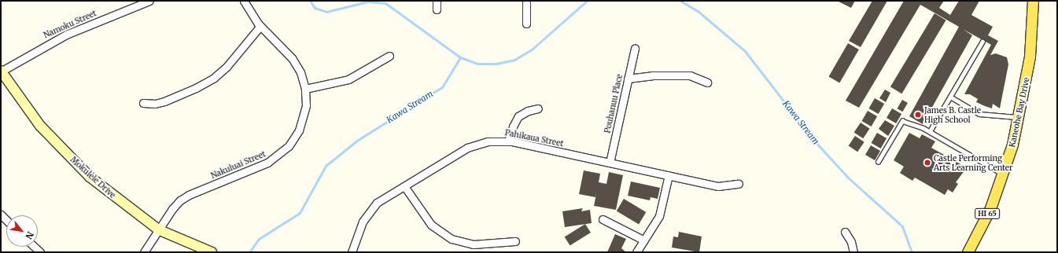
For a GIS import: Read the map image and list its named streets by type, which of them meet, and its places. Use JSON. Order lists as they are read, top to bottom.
{
  "streets": {
    "main road": ["Kaneohe Bay Drive", "HI 65"],
    "street": [
      "Namoku Street",
      "Pouhanuu Place",
      "Pahikaua Street",
      "Nakuluai Street",
      "Mokulele Drive"
    ]
  },
  "crossings": [
    ["Namoku Street", "Mokulele Drive"],
    ["Pouhanuu Place", "Pahikaua Street"],
    ["Nakuluai Street", "Mokulele Drive"]
  ],
  "water": ["Kawa Stream"],
  "places": ["James B. Castle High School", "Castle Performing Arts Learning Center"],
  "north": "bottom right"
}
